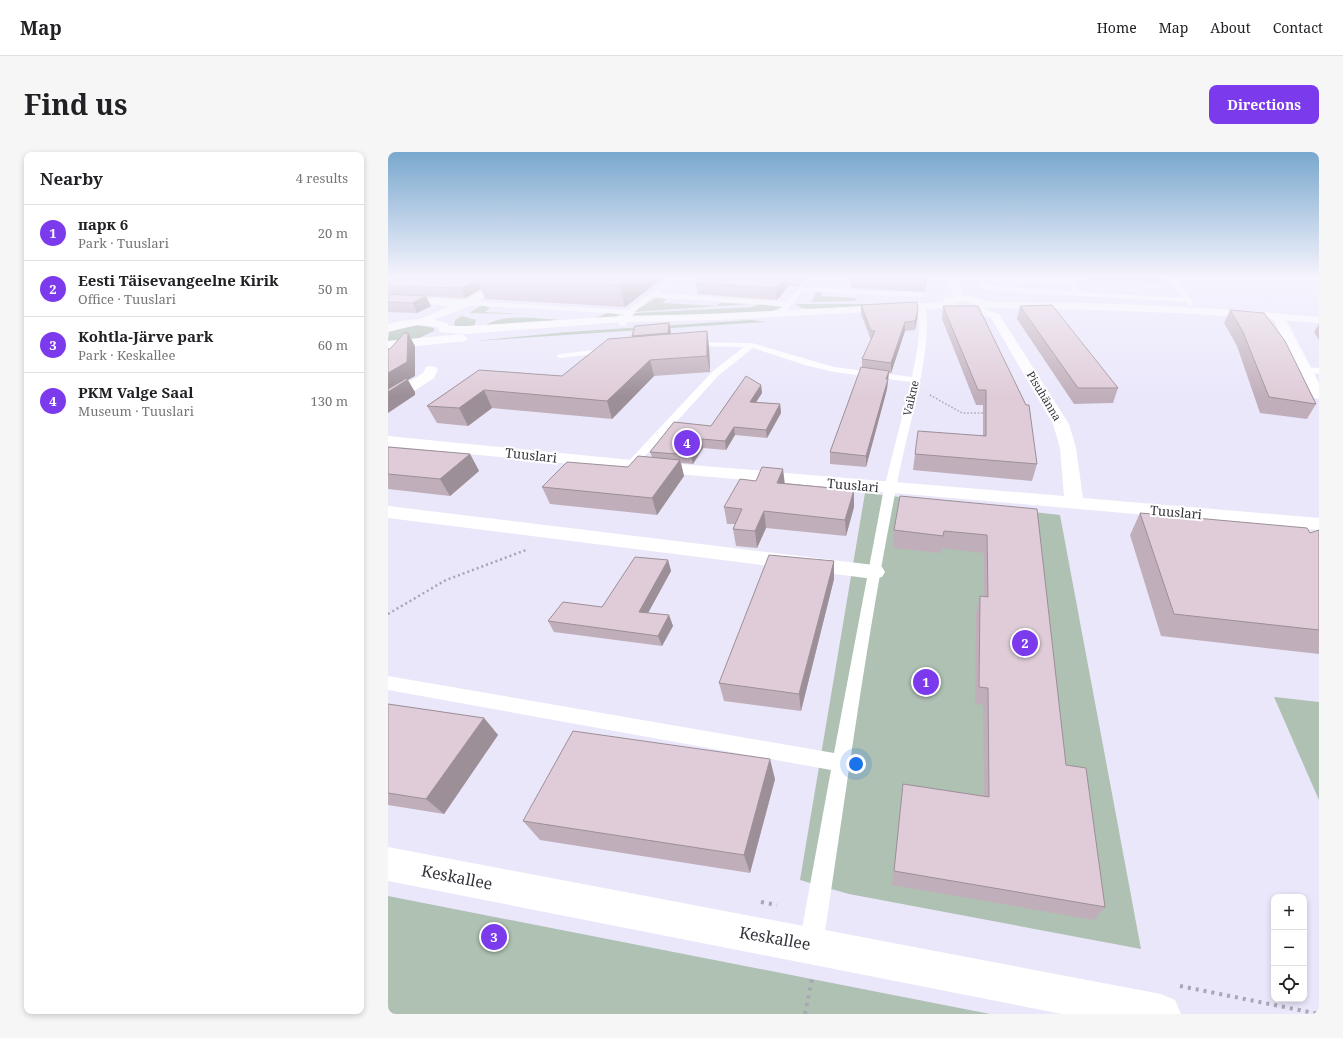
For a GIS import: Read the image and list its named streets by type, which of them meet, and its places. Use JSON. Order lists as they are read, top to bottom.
{
  "streets": {
    "street": ["Pisuhänna", "Tuuslari", "Keskallee"],
    "lane": ["Vaikne"]
  },
  "crossings": [
    ["Pisuhänna", "Tuuslari"],
    ["Vaikne", "Tuuslari"],
    ["Vaikne", "Keskallee"]
  ],
  "page": {
    "header": "Map",
    "nav": [
      "Home",
      "Map",
      "About",
      "Contact"
    ],
    "title": "Find us",
    "buttons": "Directions",
    "heading": ["Nearby", "4 results"],
    "list": [
      {
        "mark": "1",
        "name": "парк 6",
        "note": "Park · Tuuslari",
        "value": "20 m"
      },
      {
        "mark": "2",
        "name": "Eesti Täisevangeelne Kirik",
        "note": "Office · Tuuslari",
        "value": "50 m"
      },
      {
        "mark": "3",
        "name": "Kohtla-Järve park",
        "note": "Park · Keskallee",
        "value": "60 m"
      },
      {
        "mark": "4",
        "name": "PKM Valge Saal",
        "note": "Museum · Tuuslari",
        "value": "130 m"
      }
    ],
    "pins": [
      "4",
      "2",
      "1",
      "3"
    ],
    "map_buttons": ["+", "−"]
  }
}
